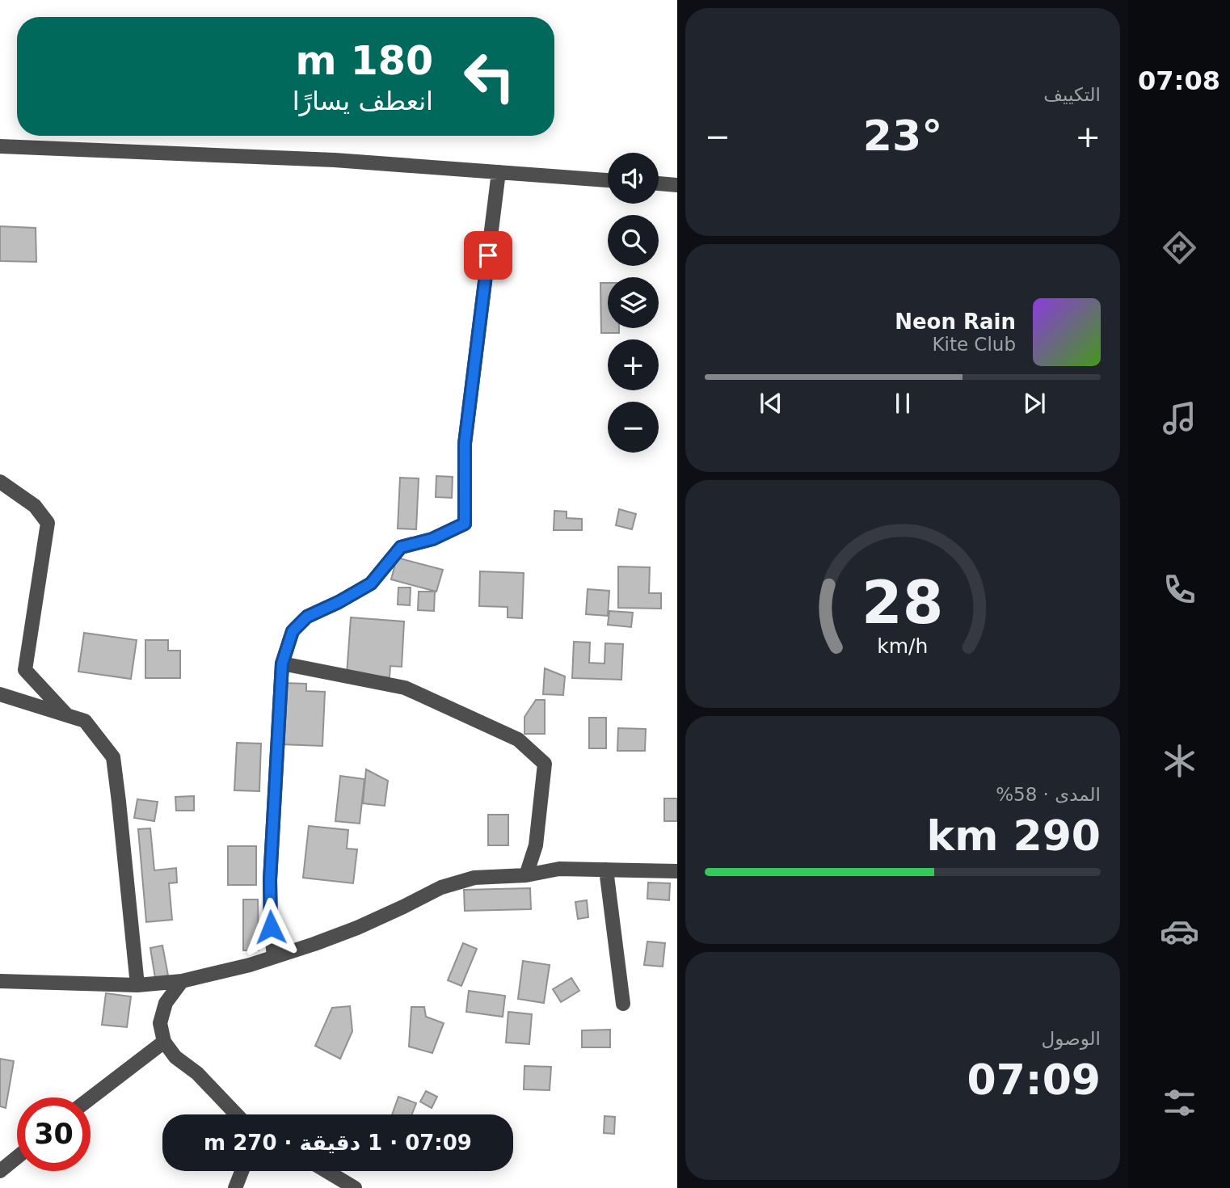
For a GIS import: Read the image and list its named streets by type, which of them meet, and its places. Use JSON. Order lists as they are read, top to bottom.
{
  "page": {
    "tabs": "07:08",
    "tile": [
      "التكييف",
      ["المدى · 58%", "290 km"],
      ["الوصول", "07:09"]
    ],
    "turn": ["180 m", "انعطف يسارًا"],
    "heat": ["−", "23°", "+"],
    "map_buttons": ["+", "−"],
    "song": ["Neon Rain", "Kite Club"],
    "limit": "30",
    "trip": "07:09 · 1 دقيقة · 270 m",
    "gauge": ["28", "km/h"]
  }
}
